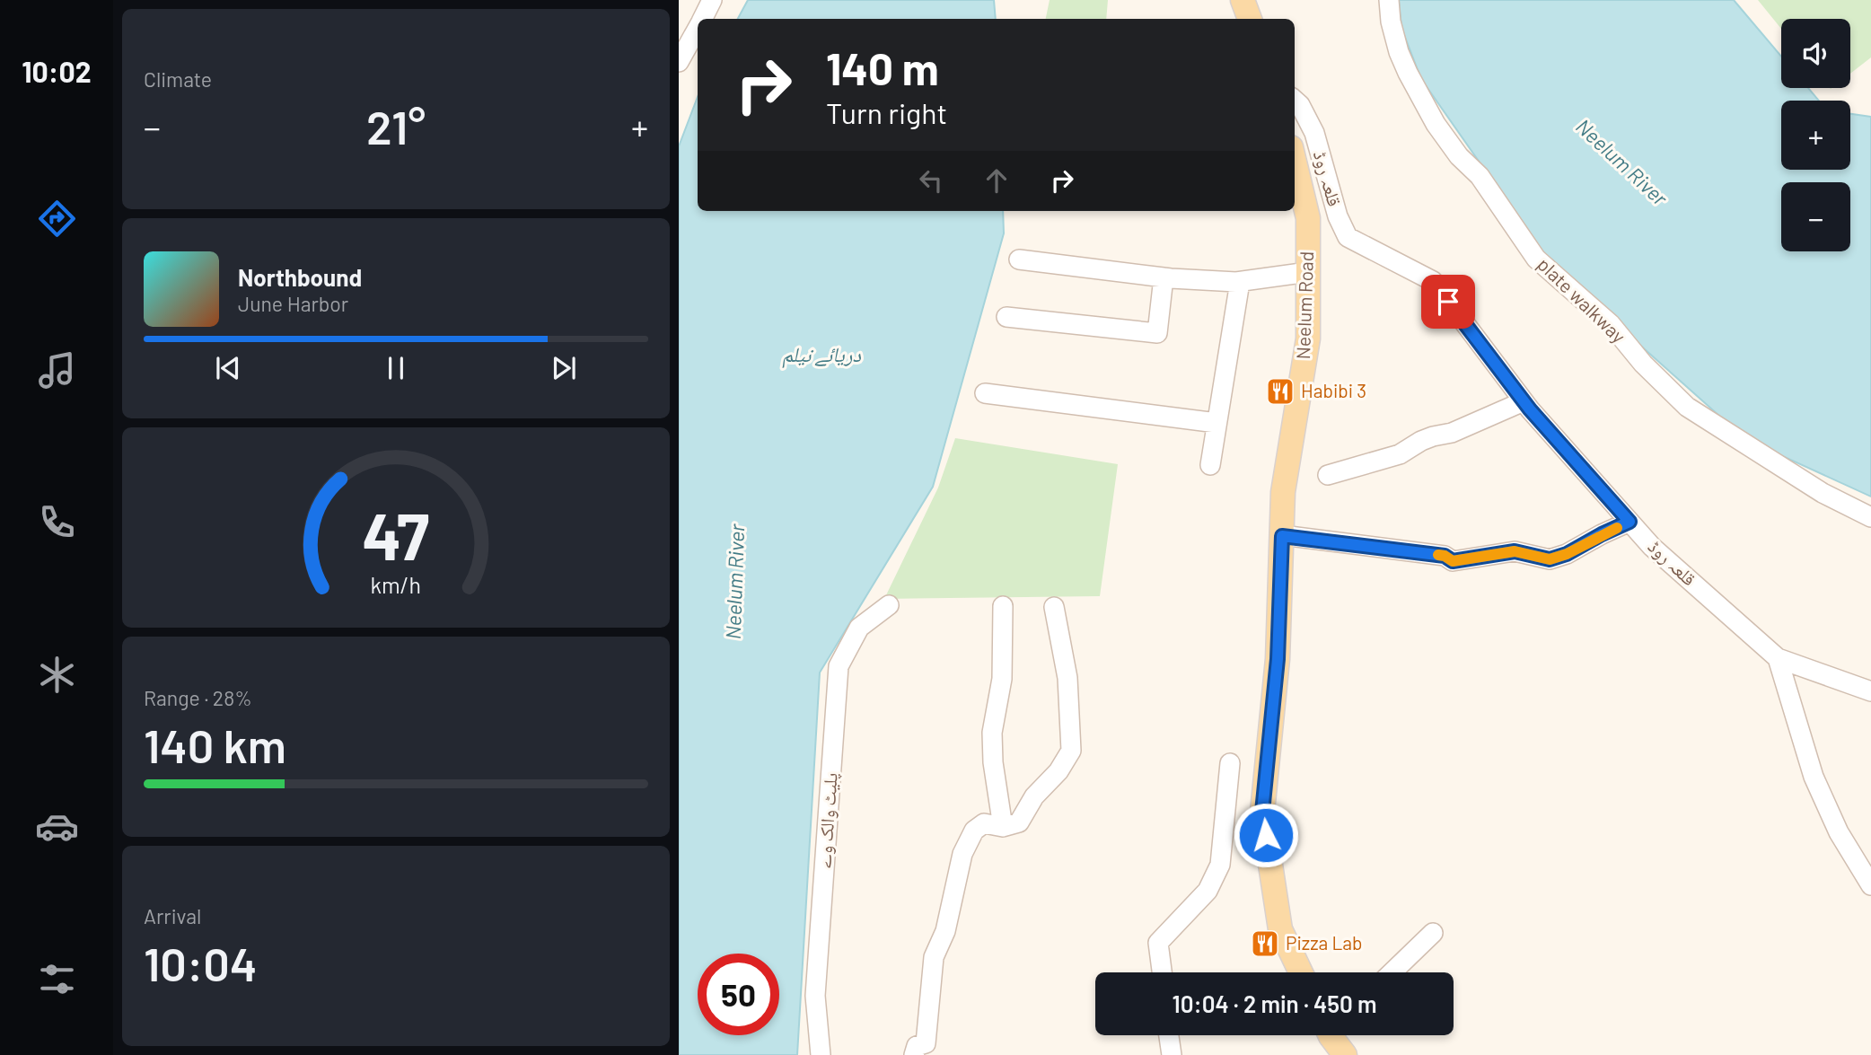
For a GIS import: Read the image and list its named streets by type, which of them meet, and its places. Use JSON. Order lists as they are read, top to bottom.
{
  "streets": {
    "main road": ["Neelum Road"],
    "street": ["قلعہ روڈ", "plate walkway", "پلیٹ والک وے"]
  },
  "water": ["Neelum River", "دریائے نیلم"],
  "places": {
    "restaurant": ["Habibi 3", "Pizza Lab"]
  },
  "page": {
    "tabs": "10:02",
    "tile": [
      "Climate",
      ["Range · 28%", "140 km"],
      ["Arrival", "10:04"]
    ],
    "map_buttons": ["+", "−"],
    "turn": ["140 m", "Turn right"],
    "heat": ["−", "21°", "+"],
    "song": ["Northbound", "June Harbor"],
    "limit": "50",
    "trip": "10:04 · 2 min · 450 m",
    "gauge": ["47", "km/h"]
  }
}
